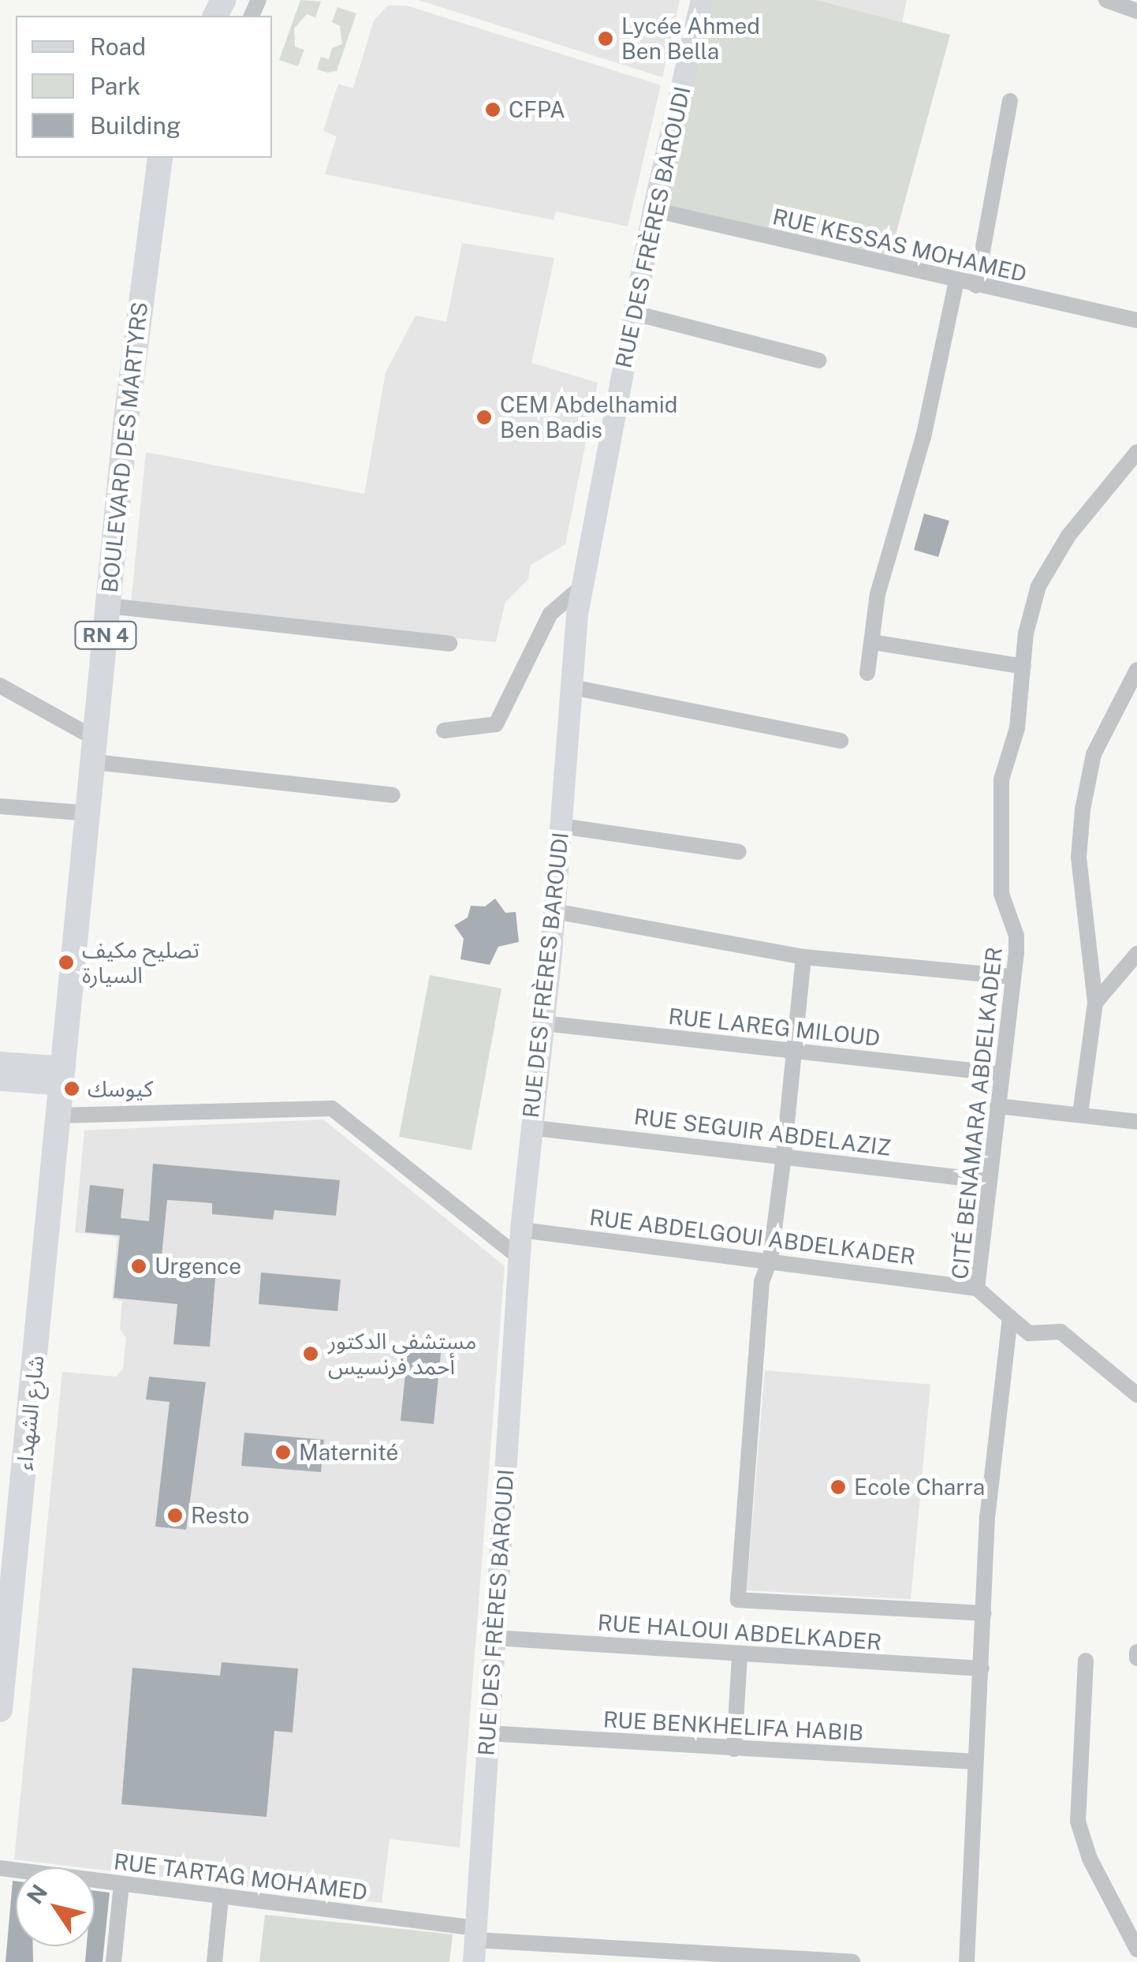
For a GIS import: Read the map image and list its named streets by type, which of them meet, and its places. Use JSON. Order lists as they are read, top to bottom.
{
  "streets": {
    "main road": ["BOULEVARD DES MARTYRS", "RN 4", "شارع الشهداء"],
    "street": [
      "RUE DES FRÈRES BAROUDI",
      "RUE KESSAS MOHAMED",
      "RUE LAREG MILOUD",
      "CITÉ BENAMARA ABDELKADER",
      "RUE SEGUIR ABDELAZIZ",
      "RUE ABDELGOUI ABDELKADER",
      "RUE HALOUI ABDELKADER",
      "RUE BENKHELIFA HABIB",
      "RUE TARTAG MOHAMED"
    ]
  },
  "crossings": [
    ["RUE DES FRÈRES BAROUDI", "RUE KESSAS MOHAMED"],
    ["RUE DES FRÈRES BAROUDI", "RUE LAREG MILOUD"],
    ["RUE DES FRÈRES BAROUDI", "RUE SEGUIR ABDELAZIZ"],
    ["RUE DES FRÈRES BAROUDI", "RUE ABDELGOUI ABDELKADER"],
    ["RUE DES FRÈRES BAROUDI", "RUE HALOUI ABDELKADER"],
    ["RUE DES FRÈRES BAROUDI", "RUE BENKHELIFA HABIB"],
    ["RUE DES FRÈRES BAROUDI", "RUE TARTAG MOHAMED"],
    ["BOULEVARD DES MARTYRS", "شارع الشهداء"],
    ["RUE LAREG MILOUD", "CITÉ BENAMARA ABDELKADER"],
    ["CITÉ BENAMARA ABDELKADER", "RUE SEGUIR ABDELAZIZ"],
    ["CITÉ BENAMARA ABDELKADER", "RUE ABDELGOUI ABDELKADER"]
  ],
  "places": [
    "Lycée Ahmed Ben Bella",
    "CFPA",
    "CEM Abdelhamid Ben Badis",
    "تصليح مكيف السيارة",
    "كيوسك",
    "Urgence",
    "مستشفى الدكتور أحمد فرنسيس",
    "Maternité",
    "Ecole Charra",
    "Resto"
  ],
  "legend": ["Road", "Park", "Building"],
  "north": "top left"
}
